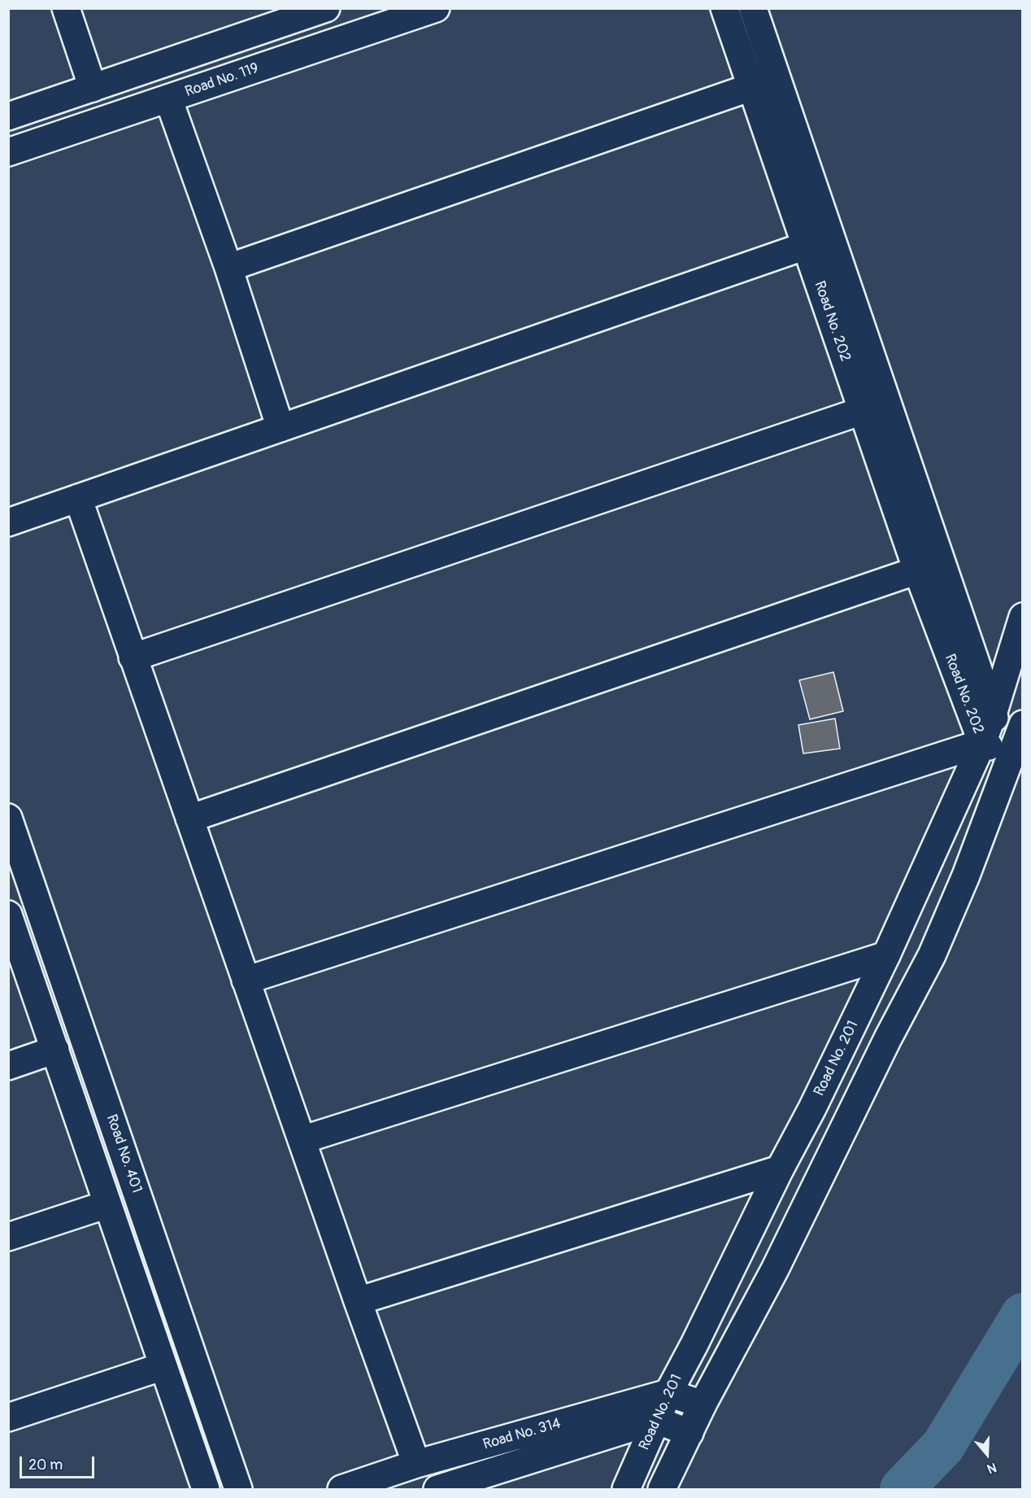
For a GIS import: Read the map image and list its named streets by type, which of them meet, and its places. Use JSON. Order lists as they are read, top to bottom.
{
  "streets": {
    "street": [
      "Road No. 119",
      "Road No. 202",
      "Road No. 201",
      "Road No. 401",
      "Road No. 314"
    ]
  },
  "crossings": [
    ["Road No. 202", "Road No. 201"],
    ["Road No. 201", "Road No. 314"]
  ],
  "scale_bar": "20 m",
  "north": "bottom"
}
